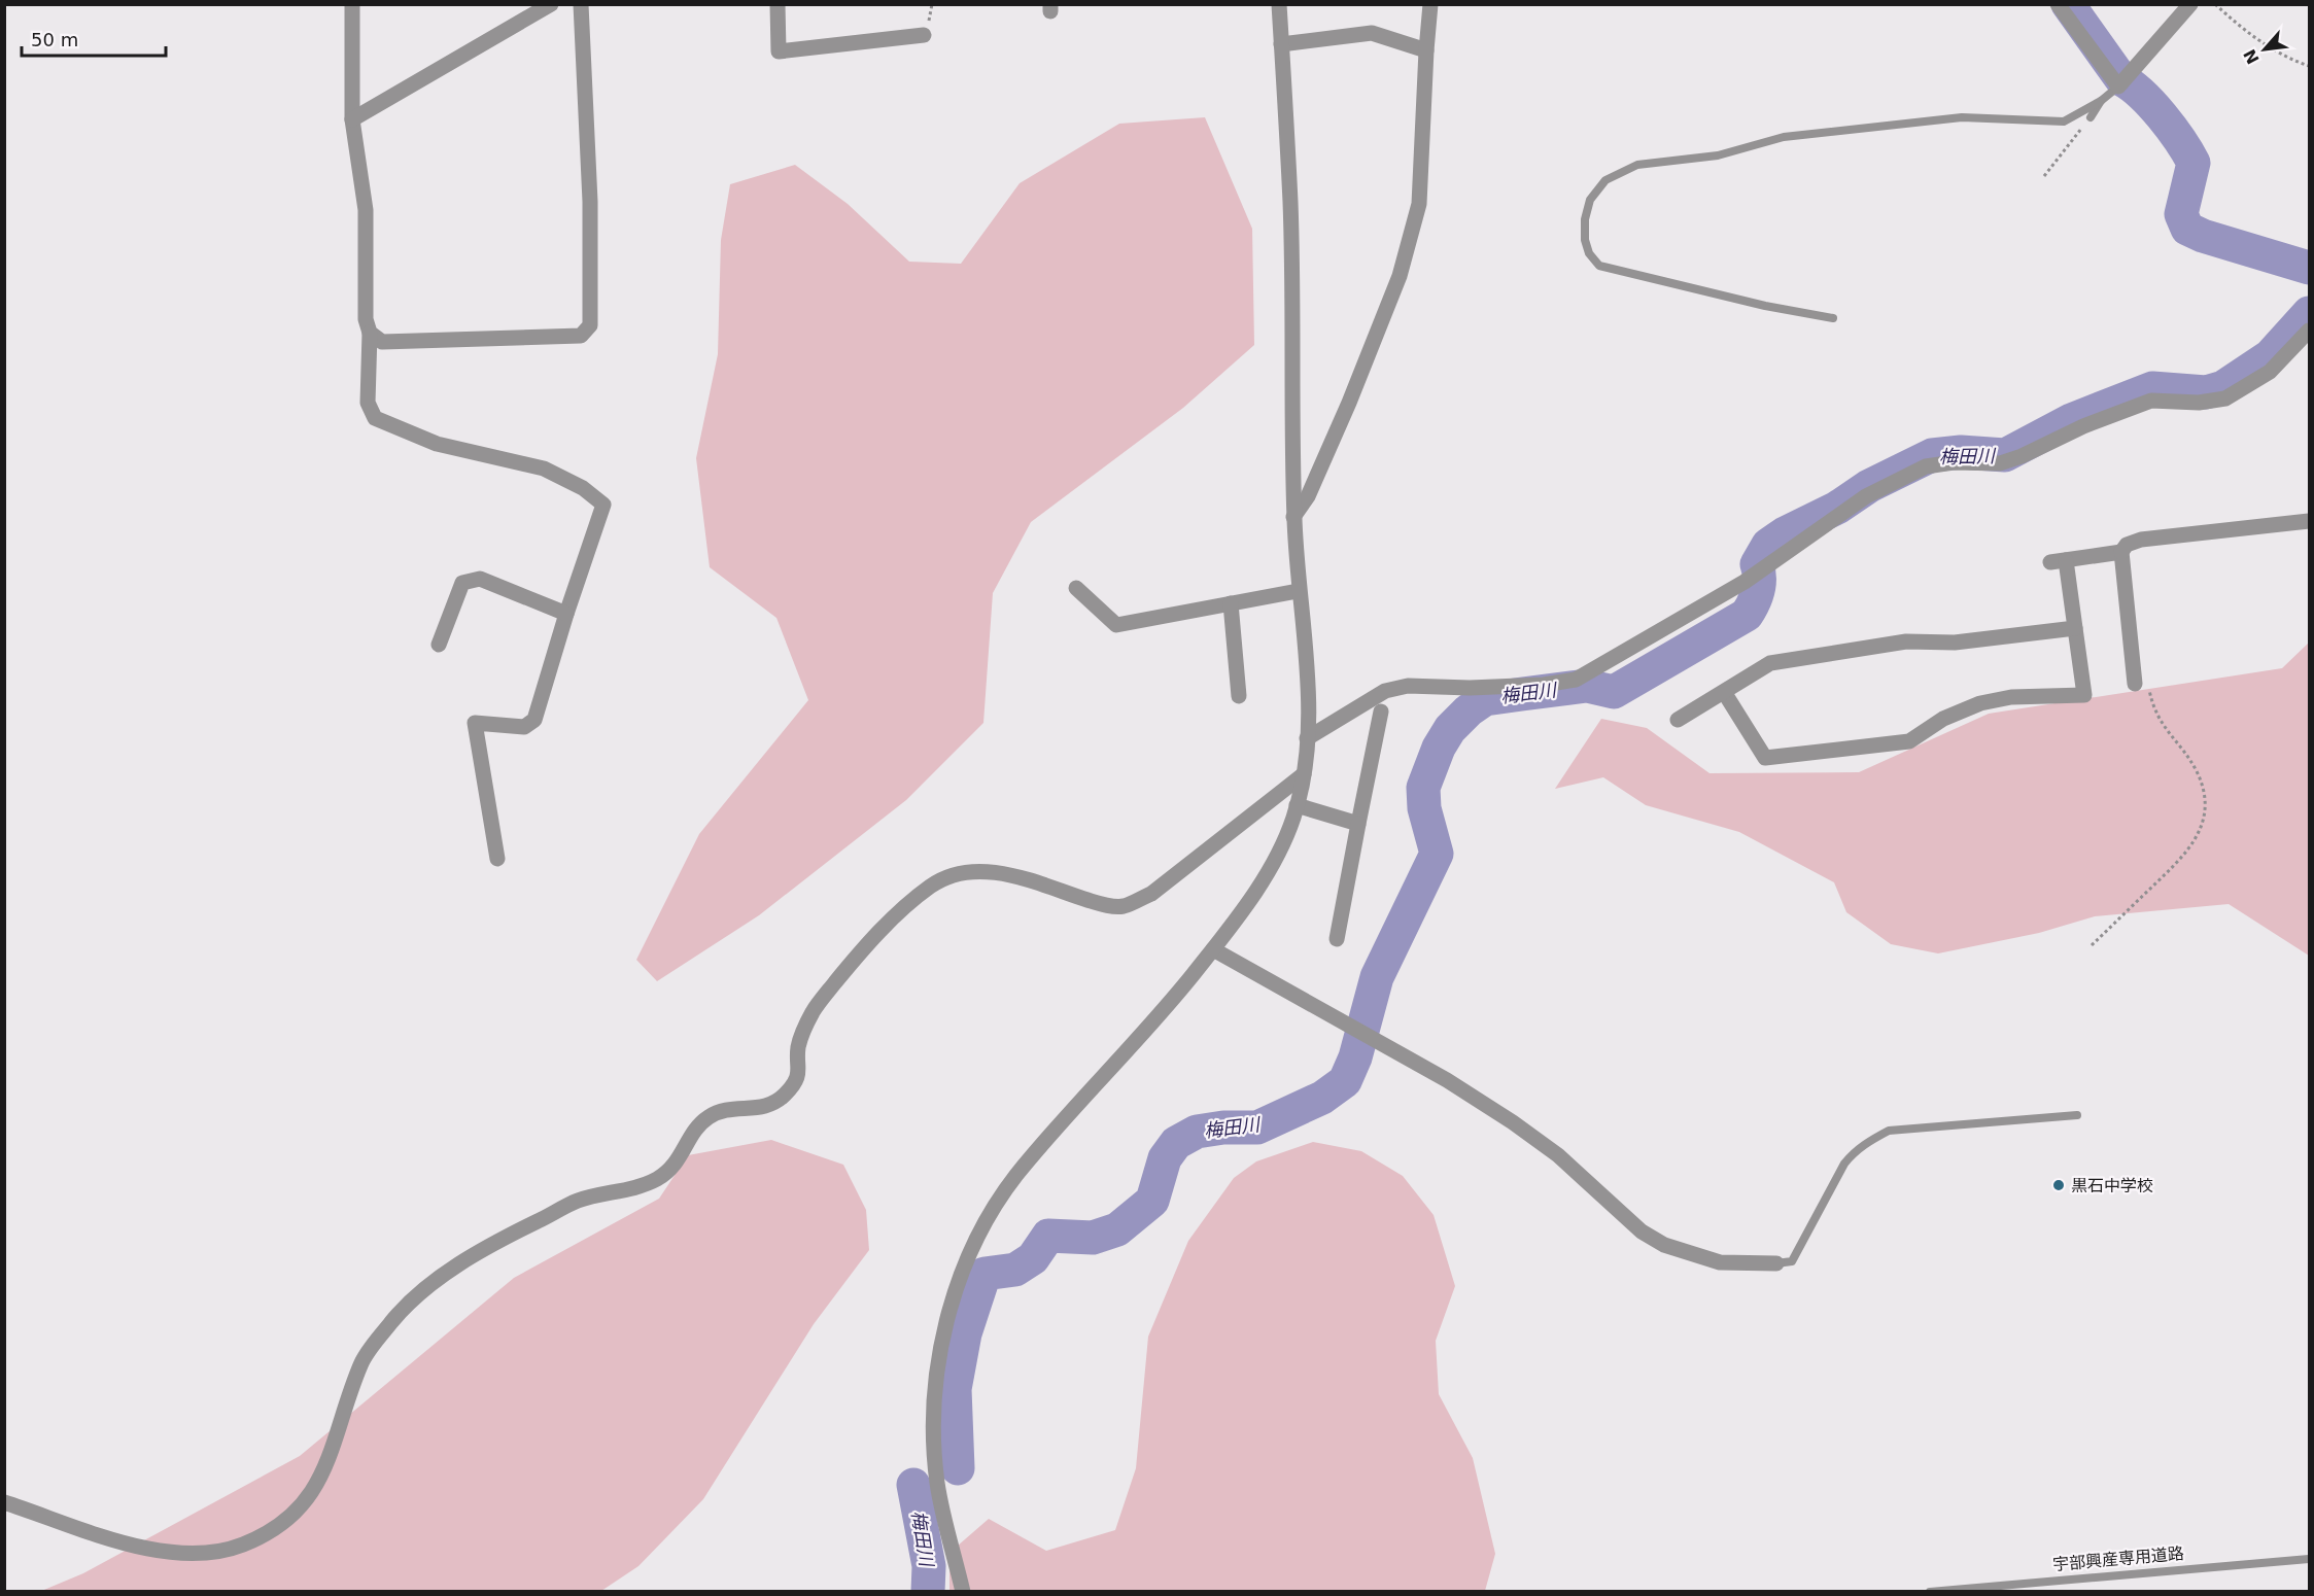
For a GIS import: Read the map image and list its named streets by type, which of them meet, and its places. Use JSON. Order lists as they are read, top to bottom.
{
  "streets": {
    "lane": ["宇部興産専用道路"]
  },
  "water": ["梅田川"],
  "places": ["黒石中学校"],
  "scale_bar": "50 m",
  "north": "bottom left"
}
